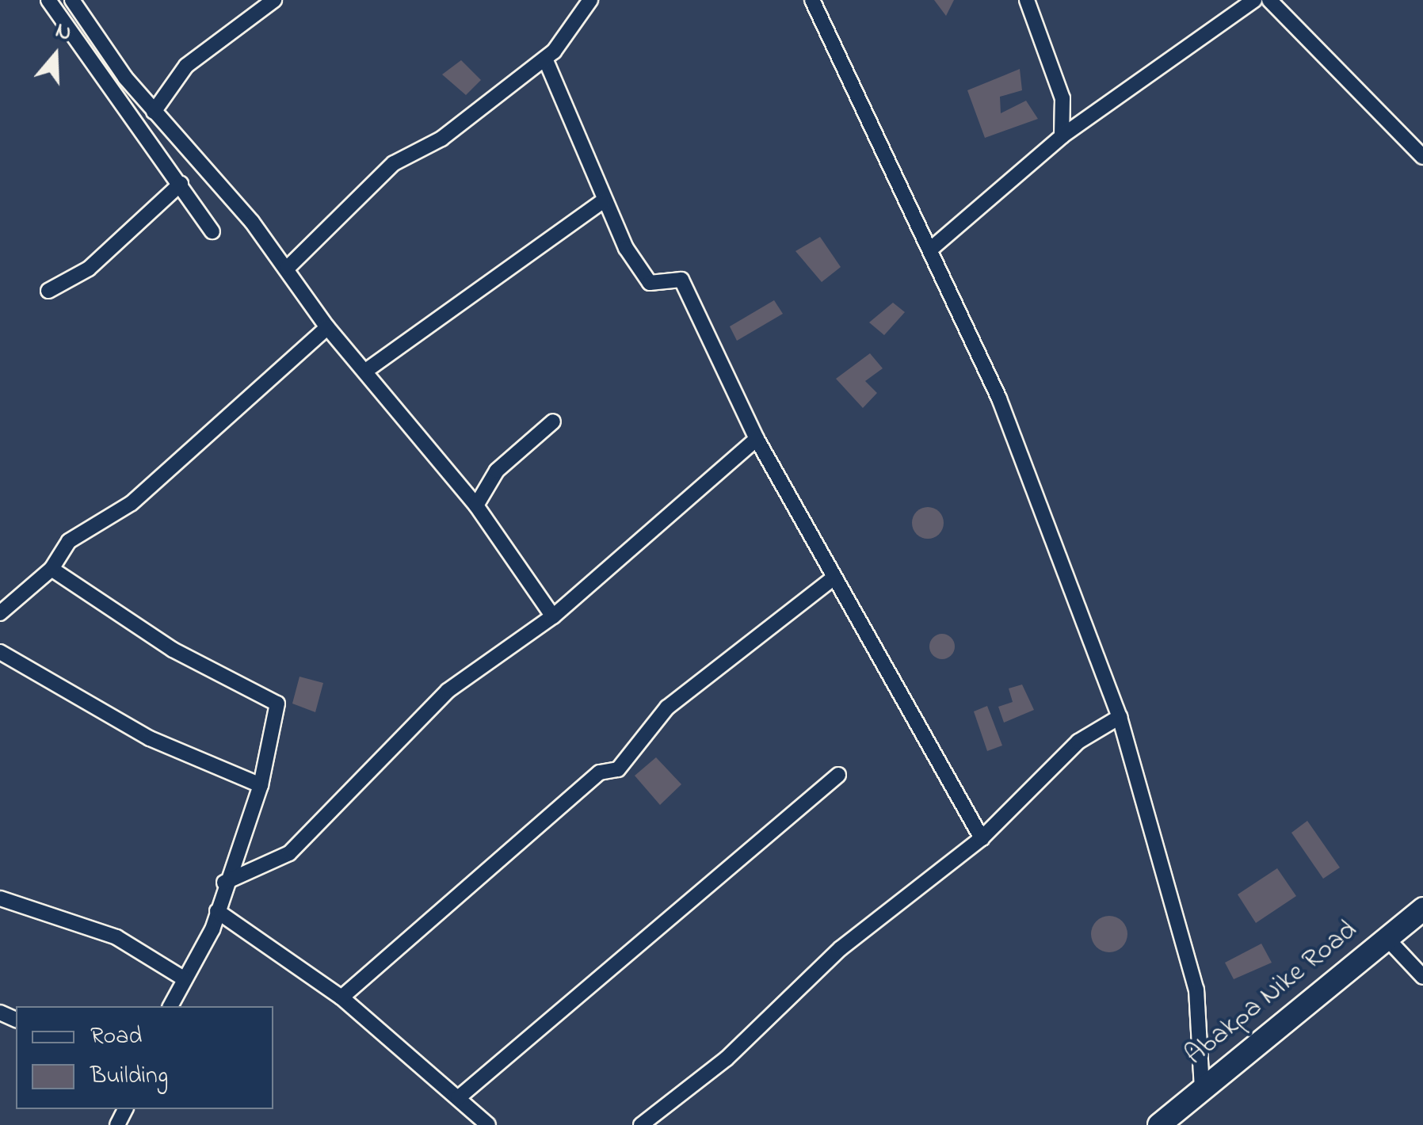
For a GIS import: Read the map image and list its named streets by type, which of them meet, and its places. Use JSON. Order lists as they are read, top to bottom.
{
  "streets": {
    "main road": ["Abakpa Nike Road"]
  },
  "legend": ["Road", "Building"],
  "north": "top"
}
